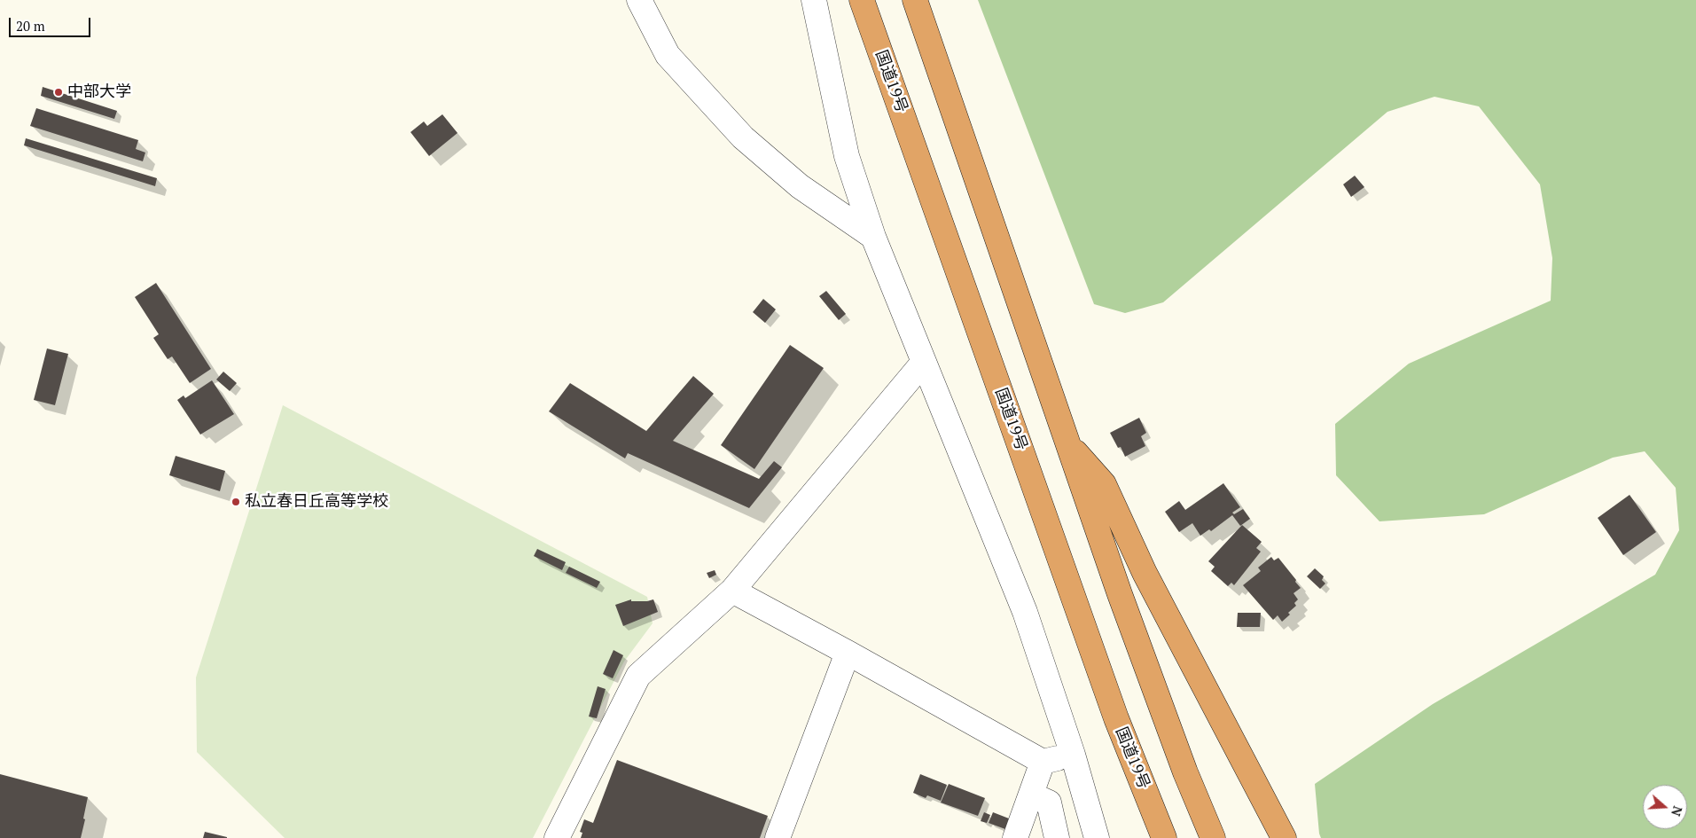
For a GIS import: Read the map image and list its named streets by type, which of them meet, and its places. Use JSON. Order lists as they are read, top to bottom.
{
  "streets": {
    "highway": ["国道19号"]
  },
  "places": ["中部大学", "私立春日丘高等学校"],
  "scale_bar": "20 m",
  "north": "right"
}
